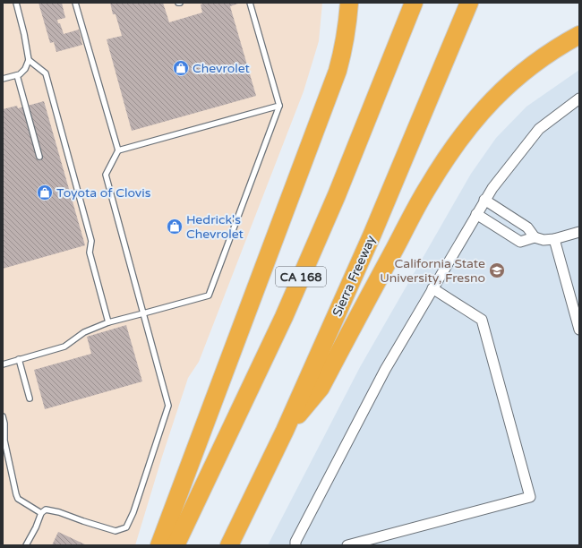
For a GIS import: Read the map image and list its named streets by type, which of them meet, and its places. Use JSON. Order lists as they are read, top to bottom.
{
  "streets": {
    "highway": ["Sierra Freeway", "CA 168"]
  },
  "places": {
    "shop": ["Chevrolet", "Toyota of Clovis", "Hedrick's Chevrolet"],
    "school or university": ["California State University, Fresno"]
  }
}
